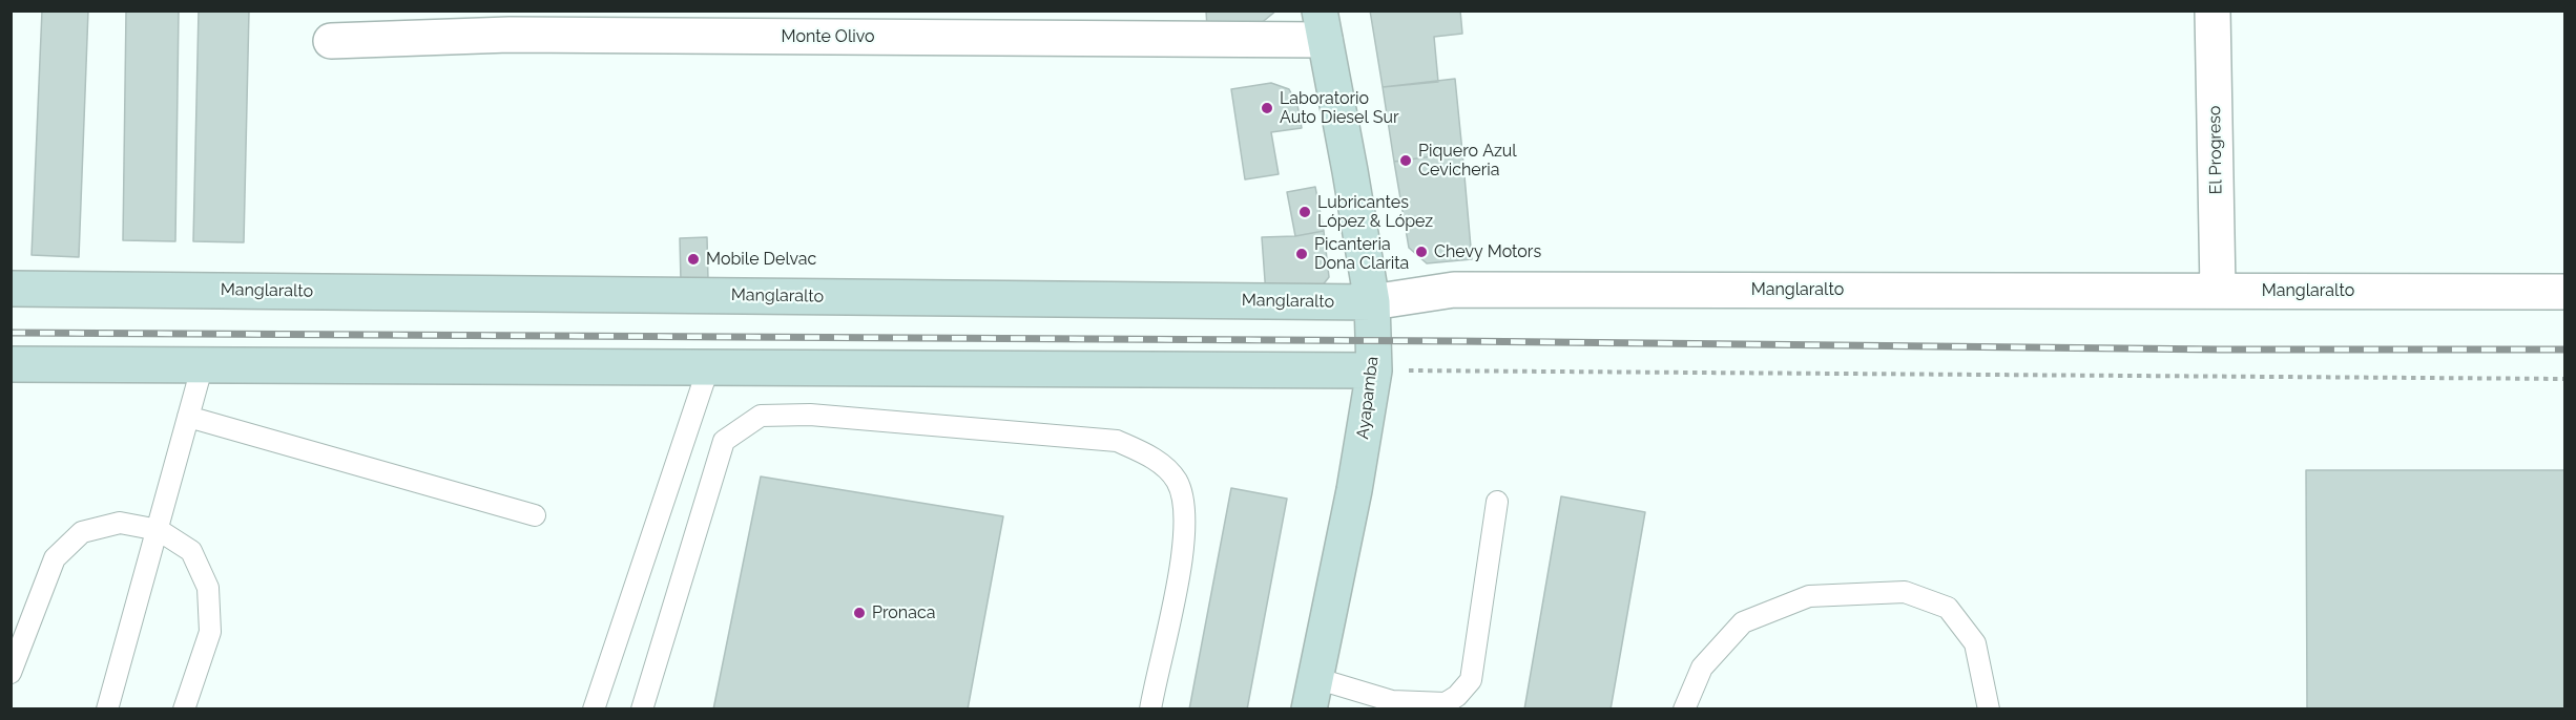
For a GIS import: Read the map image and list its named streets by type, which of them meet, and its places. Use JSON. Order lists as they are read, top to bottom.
{
  "streets": {
    "main road": ["Manglaralto", "Ayapamba"],
    "street": ["Monte Olivo", "El Progreso"]
  },
  "crossings": [
    ["Monte Olivo", "Ayapamba"],
    ["El Progreso", "Manglaralto"],
    ["Manglaralto", "Ayapamba"]
  ],
  "places": [
    "Laboratorio Auto Diesel Sur",
    "Piquero Azul Cevicheria",
    "Lubricantes López & López",
    "Chevy Motors",
    "Picanteria Dona Clarita",
    "Mobile Delvac",
    "Pronaca"
  ]
}
